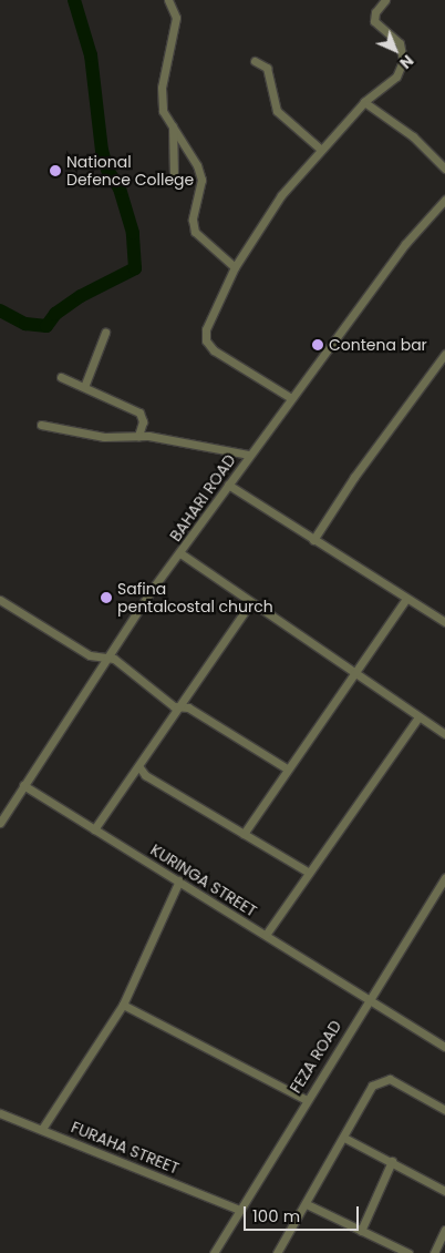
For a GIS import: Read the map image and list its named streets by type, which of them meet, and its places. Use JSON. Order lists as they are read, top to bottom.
{
  "streets": {
    "street": [
      "BAHARI ROAD",
      "KURINGA STREET",
      "FEZA ROAD",
      "FURAHA STREET"
    ]
  },
  "crossings": [
    ["BAHARI ROAD", "KURINGA STREET"],
    ["KURINGA STREET", "FEZA ROAD"],
    ["FEZA ROAD", "FURAHA STREET"]
  ],
  "places": ["National Defence College", "Contena bar", "Safina pentalcostal church"],
  "scale_bar": "100 m",
  "north": "bottom right"
}
